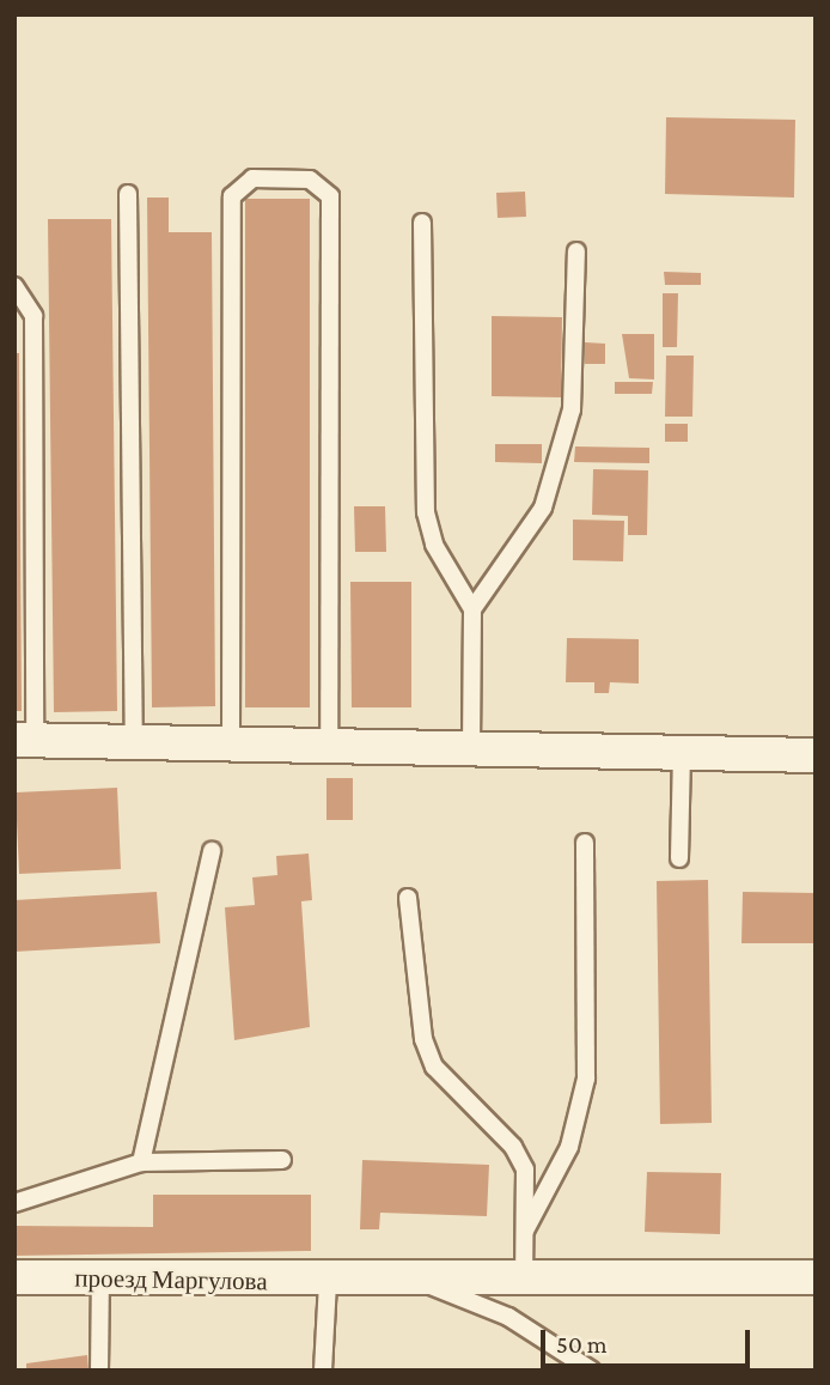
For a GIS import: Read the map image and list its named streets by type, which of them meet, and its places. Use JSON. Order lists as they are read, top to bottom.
{
  "streets": {
    "street": ["проезд Маргулова"]
  },
  "scale_bar": "50 m"
}
